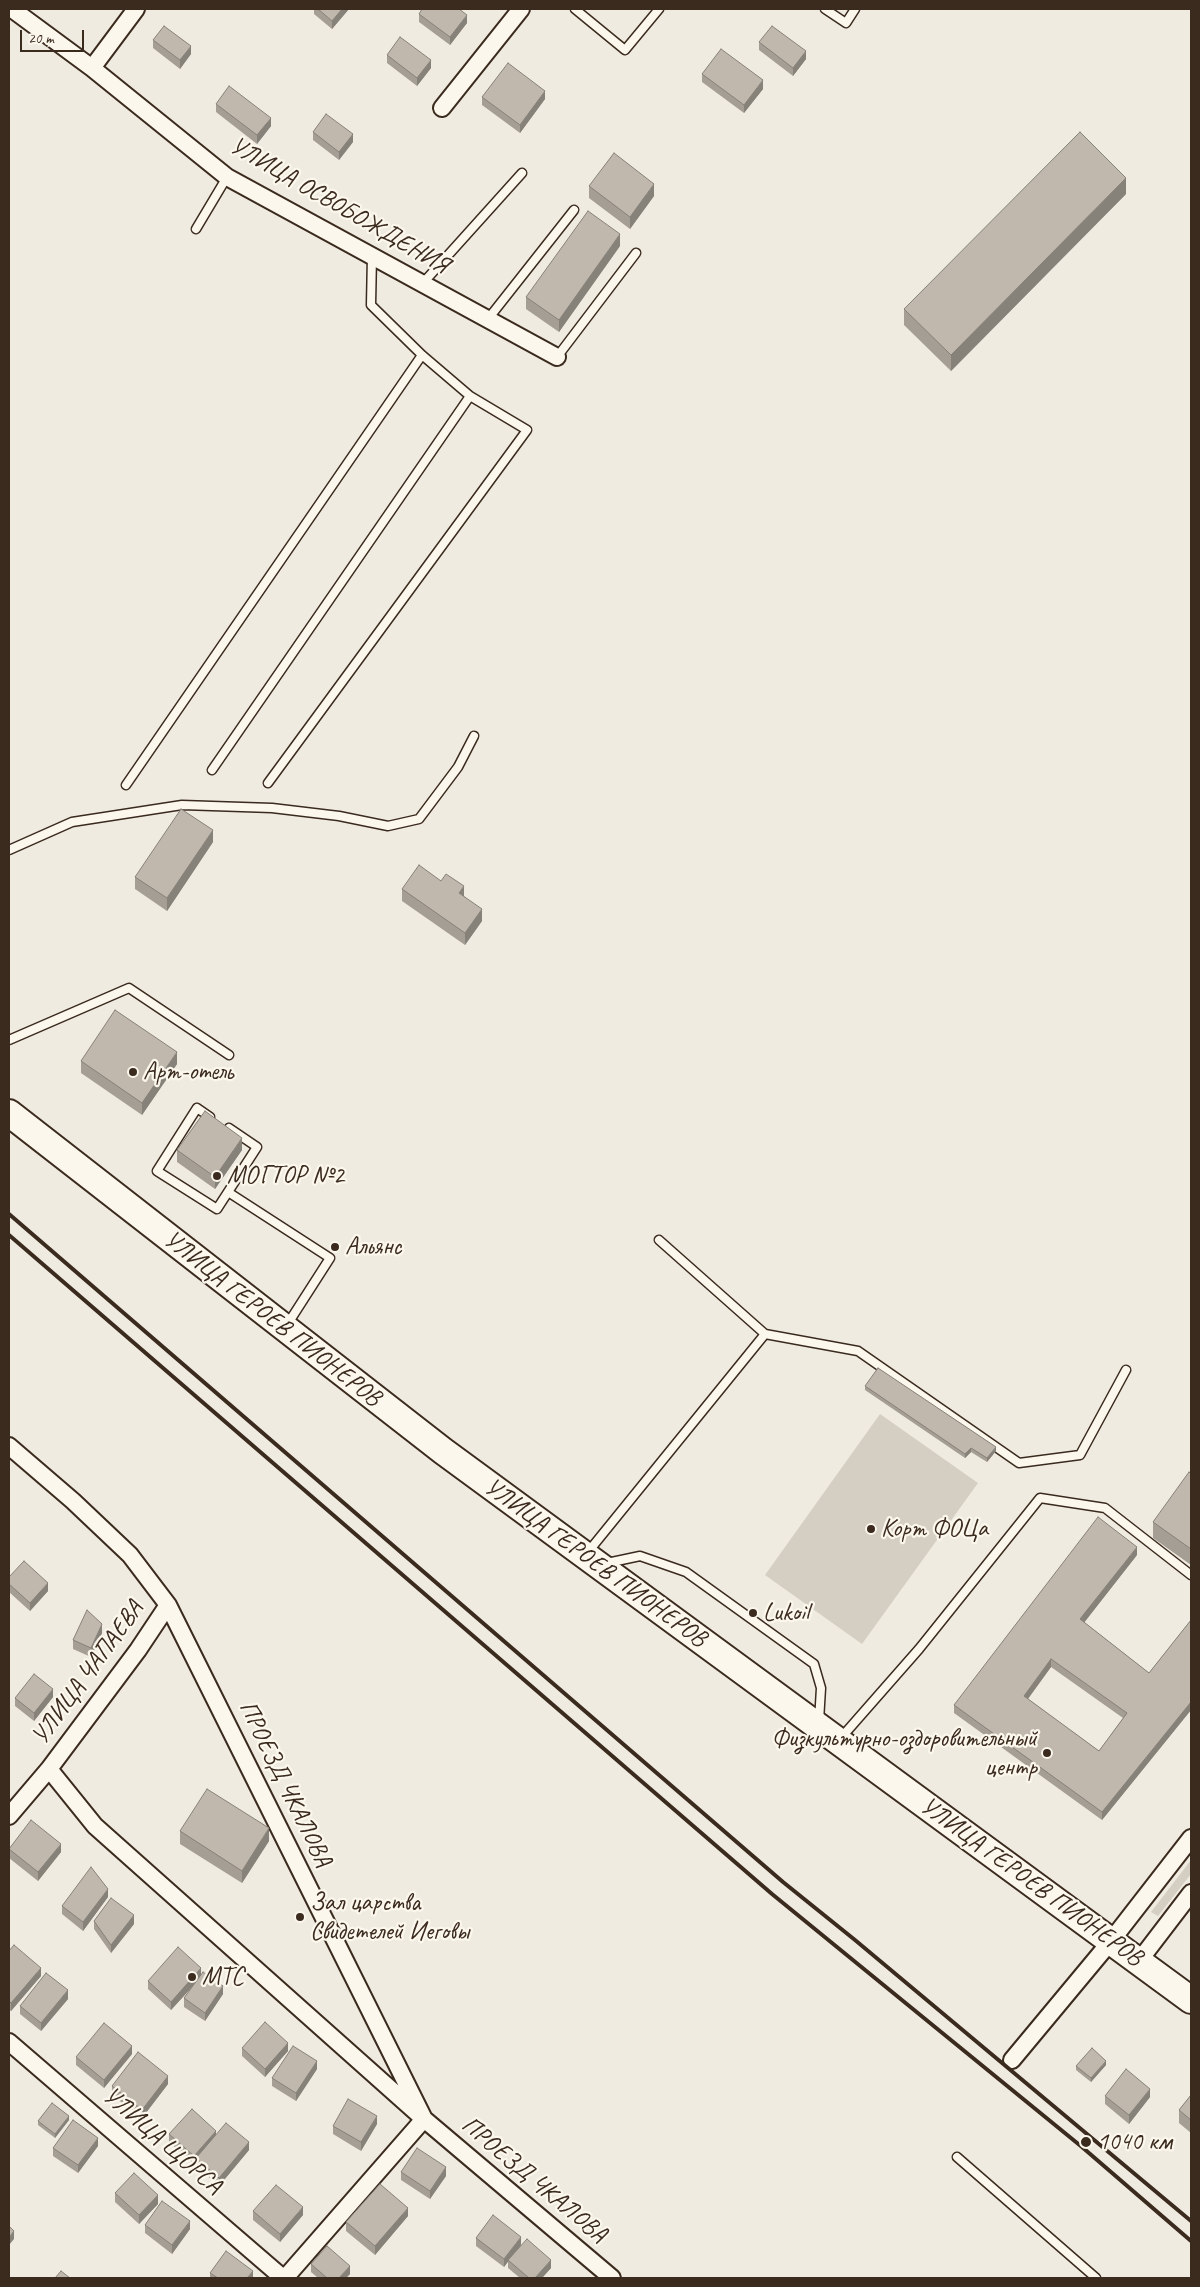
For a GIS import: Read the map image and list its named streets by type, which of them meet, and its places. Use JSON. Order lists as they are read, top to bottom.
{
  "streets": {
    "main road": ["УЛИЦА ГЕРОЕВ ПИОНЕРОВ"],
    "street": [
      "УЛИЦА ОСВОБОЖДЕНИЯ",
      "УЛИЦА ЧАПАЕВА",
      "ПРОЕЗД ЧКАЛОВА",
      "УЛИЦА ЩОРСА"
    ]
  },
  "crossings": [
    ["УЛИЦА ЧАПАЕВА", "ПРОЕЗД ЧКАЛОВА"]
  ],
  "places": [
    "Арт-отель",
    "МОГТОР №2",
    "Альянс",
    "Корт ФОЦа",
    "Lukoil",
    "Физкультурно-оздоровительный центр",
    "Зал царства Свидетелей Иеговы",
    "МТС",
    "1040 км"
  ],
  "scale_bar": "20 m"
}
